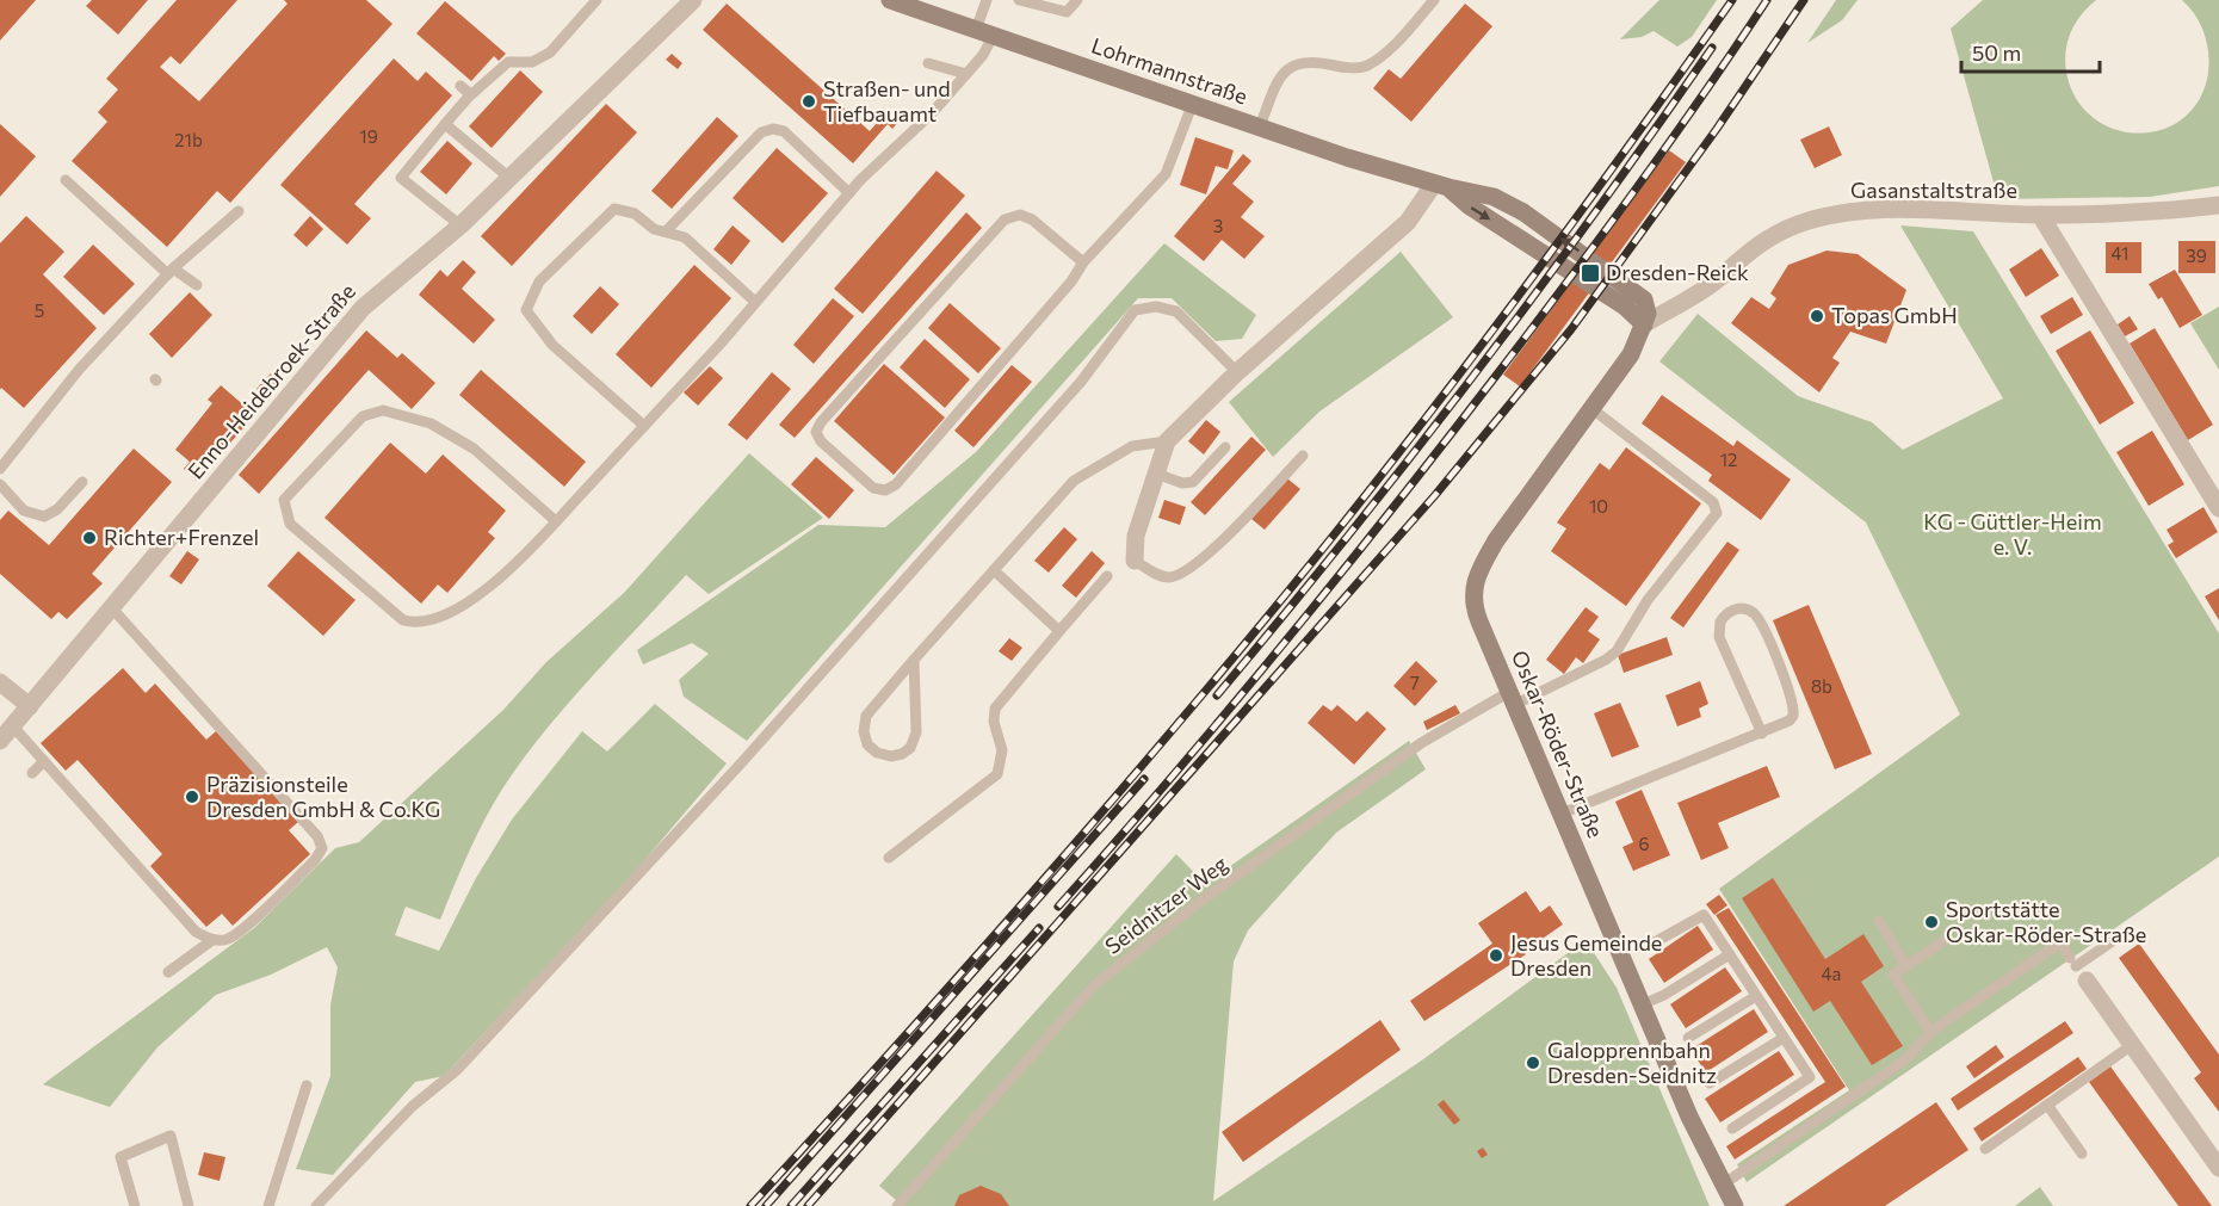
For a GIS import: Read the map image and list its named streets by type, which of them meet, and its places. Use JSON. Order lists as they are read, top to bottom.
{
  "streets": {
    "street": [
      "Lohrmannstraße",
      "Gasanstaltstraße",
      "Enno-Heidebroek-Straße",
      "Oskar-Röder-Straße"
    ],
    "lane": ["Seidnitzer Weg"]
  },
  "crossings": [
    ["Lohrmannstraße", "Gasanstaltstraße"],
    ["Lohrmannstraße", "Oskar-Röder-Straße"],
    ["Gasanstaltstraße", "Oskar-Röder-Straße"],
    ["Oskar-Röder-Straße", "Seidnitzer Weg"]
  ],
  "parks": ["KG - Güttler-Heim e. V."],
  "places": {
    "other": [
      "Straßen- und Tiefbauamt",
      "Topas GmbH",
      "Richter+Frenzel",
      "Präzisionsteile Dresden GmbH & Co.KG",
      "Sportstätte Oskar-Röder-Straße",
      "Jesus Gemeinde Dresden",
      "Galopprennbahn Dresden-Seidnitz"
    ],
    "transit": ["Dresden-Reick"]
  },
  "house_numbers": [
    "19",
    "21b",
    "3",
    "41",
    "39",
    "5",
    "12",
    "10",
    "7",
    "8b",
    "6",
    "4a"
  ],
  "scale_bar": "50 m"
}
